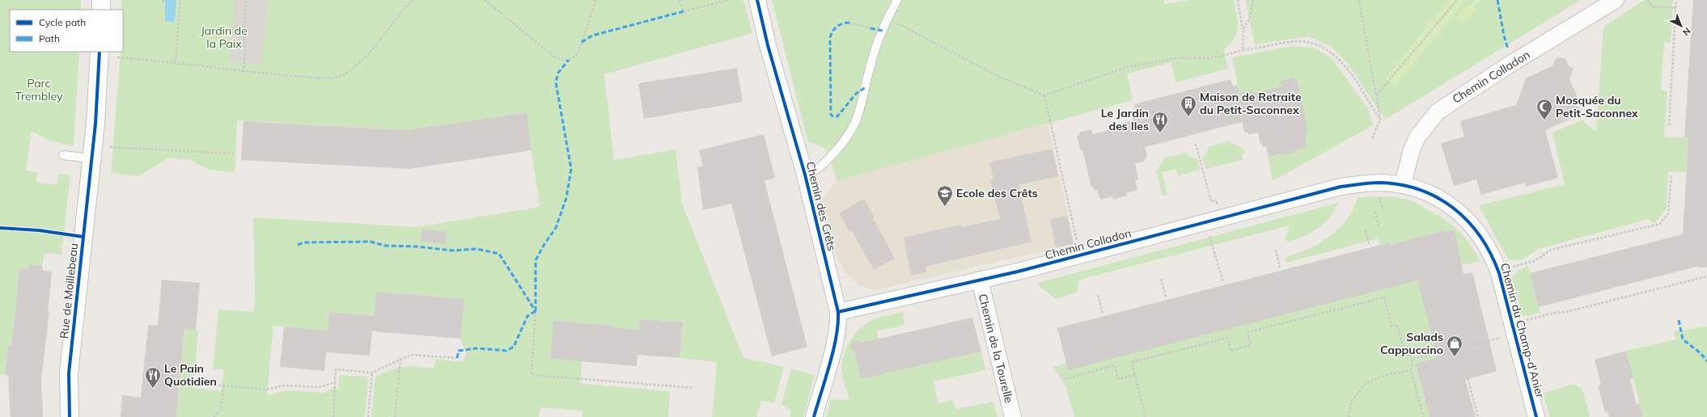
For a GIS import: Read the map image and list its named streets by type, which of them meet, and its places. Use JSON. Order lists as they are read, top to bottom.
{
  "streets": {
    "street": [
      "Chemin Colladon",
      "Chemin des Crêts",
      "Rue de Moillebeau",
      "Chemin du Champ-d'Anier",
      "Chemin de la Tourelle"
    ]
  },
  "crossings": [
    ["Chemin Colladon", "Chemin des Crêts"],
    ["Chemin Colladon", "Chemin du Champ-d'Anier"],
    ["Chemin Colladon", "Chemin de la Tourelle"]
  ],
  "parks": ["Jardin de la Paix", "Parc Trembley"],
  "places": {
    "building": ["Maison de Retraite du Petit-Saconnex"],
    "mosque": ["Mosquée du Petit-Saconnex"],
    "restaurant": ["Le Jardin des Iles", "Le Pain Quotidien"],
    "school or university": ["Ecole des Crêts"],
    "shop": ["Salads Cappuccino"]
  },
  "legend": ["Cycle path", "Path"],
  "north": "bottom right"
}
